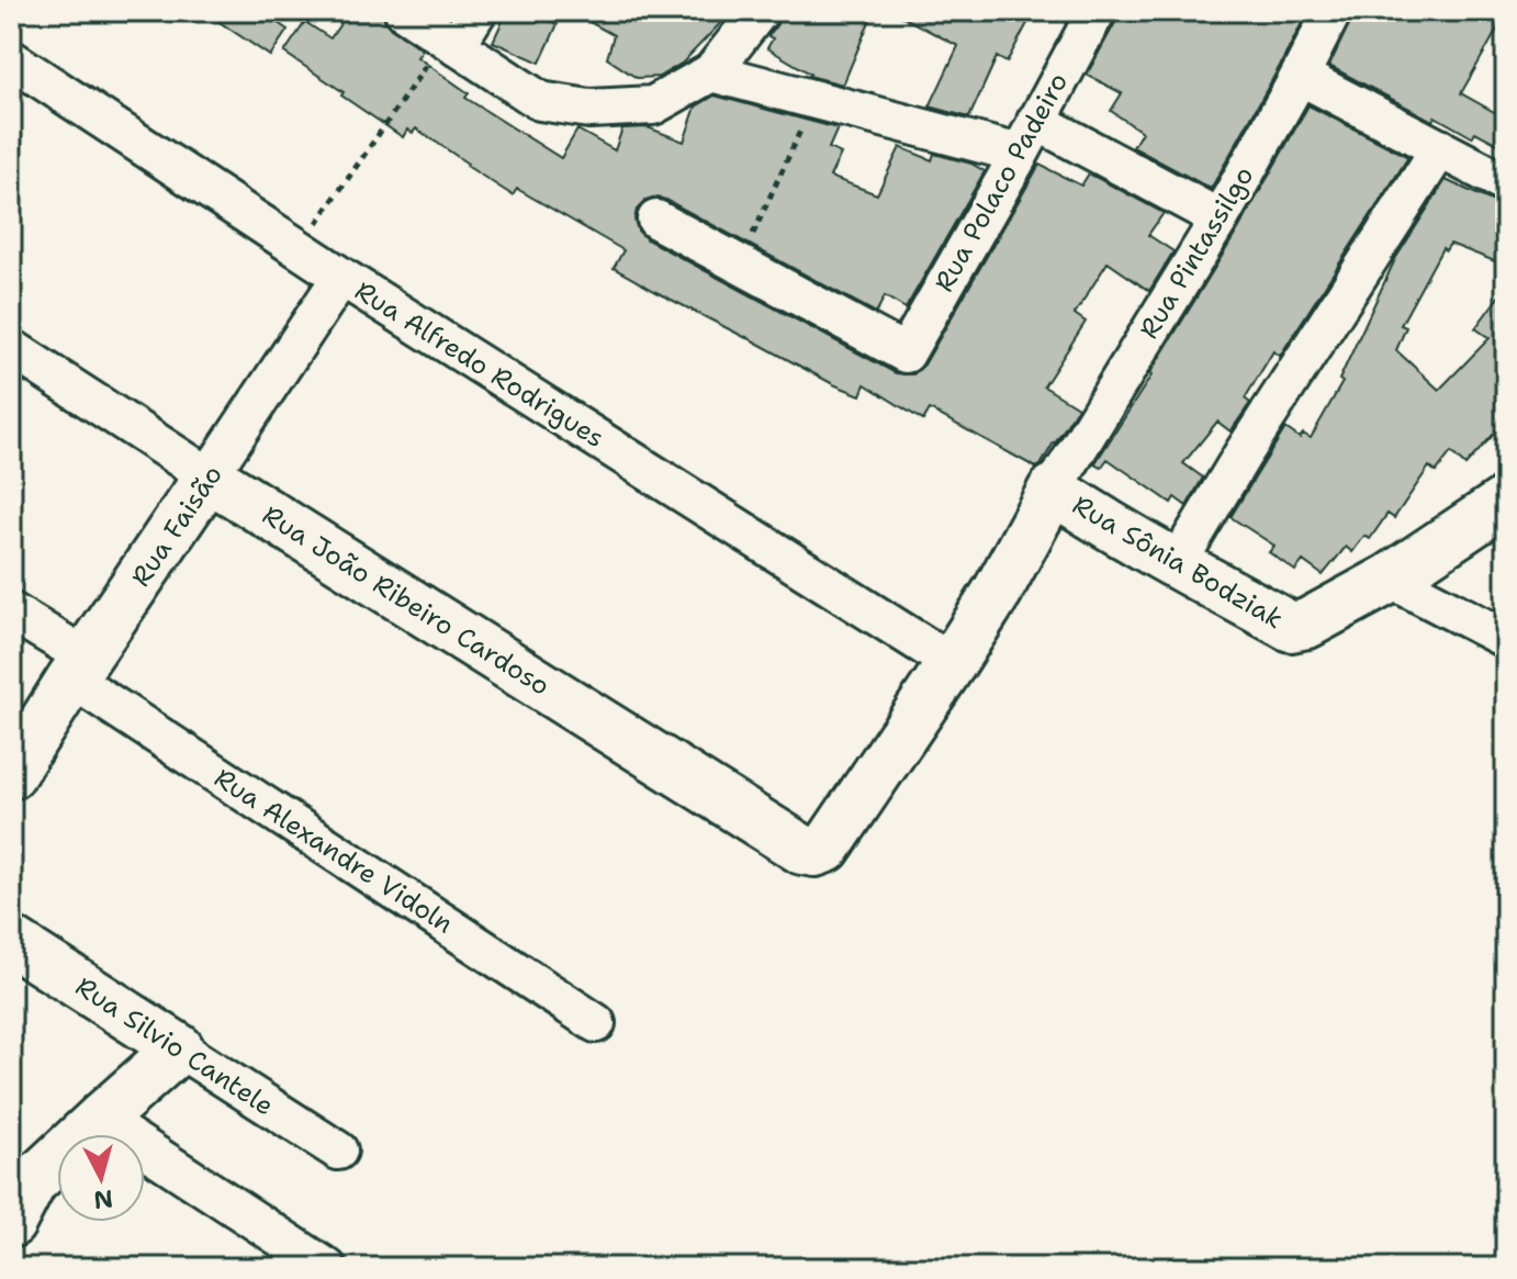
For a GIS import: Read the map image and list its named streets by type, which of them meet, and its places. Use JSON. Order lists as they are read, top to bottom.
{
  "streets": {
    "street": [
      "Rua Polaco Padeiro",
      "Rua Pintassilgo",
      "Rua Alfredo Rodrigues",
      "Rua Faisão",
      "Rua Sônia Bodziak",
      "Rua João Ribeiro Cardoso",
      "Rua Alexandre Vidoln",
      "Rua Silvio Cantele"
    ]
  },
  "crossings": [
    ["Rua Pintassilgo", "Rua Sônia Bodziak"],
    ["Rua Alfredo Rodrigues", "Rua Faisão"],
    ["Rua Alfredo Rodrigues", "Rua Sônia Bodziak"],
    ["Rua Faisão", "Rua João Ribeiro Cardoso"],
    ["Rua Faisão", "Rua Alexandre Vidoln"],
    ["Rua Sônia Bodziak", "Rua João Ribeiro Cardoso"]
  ],
  "north": "bottom"
}
